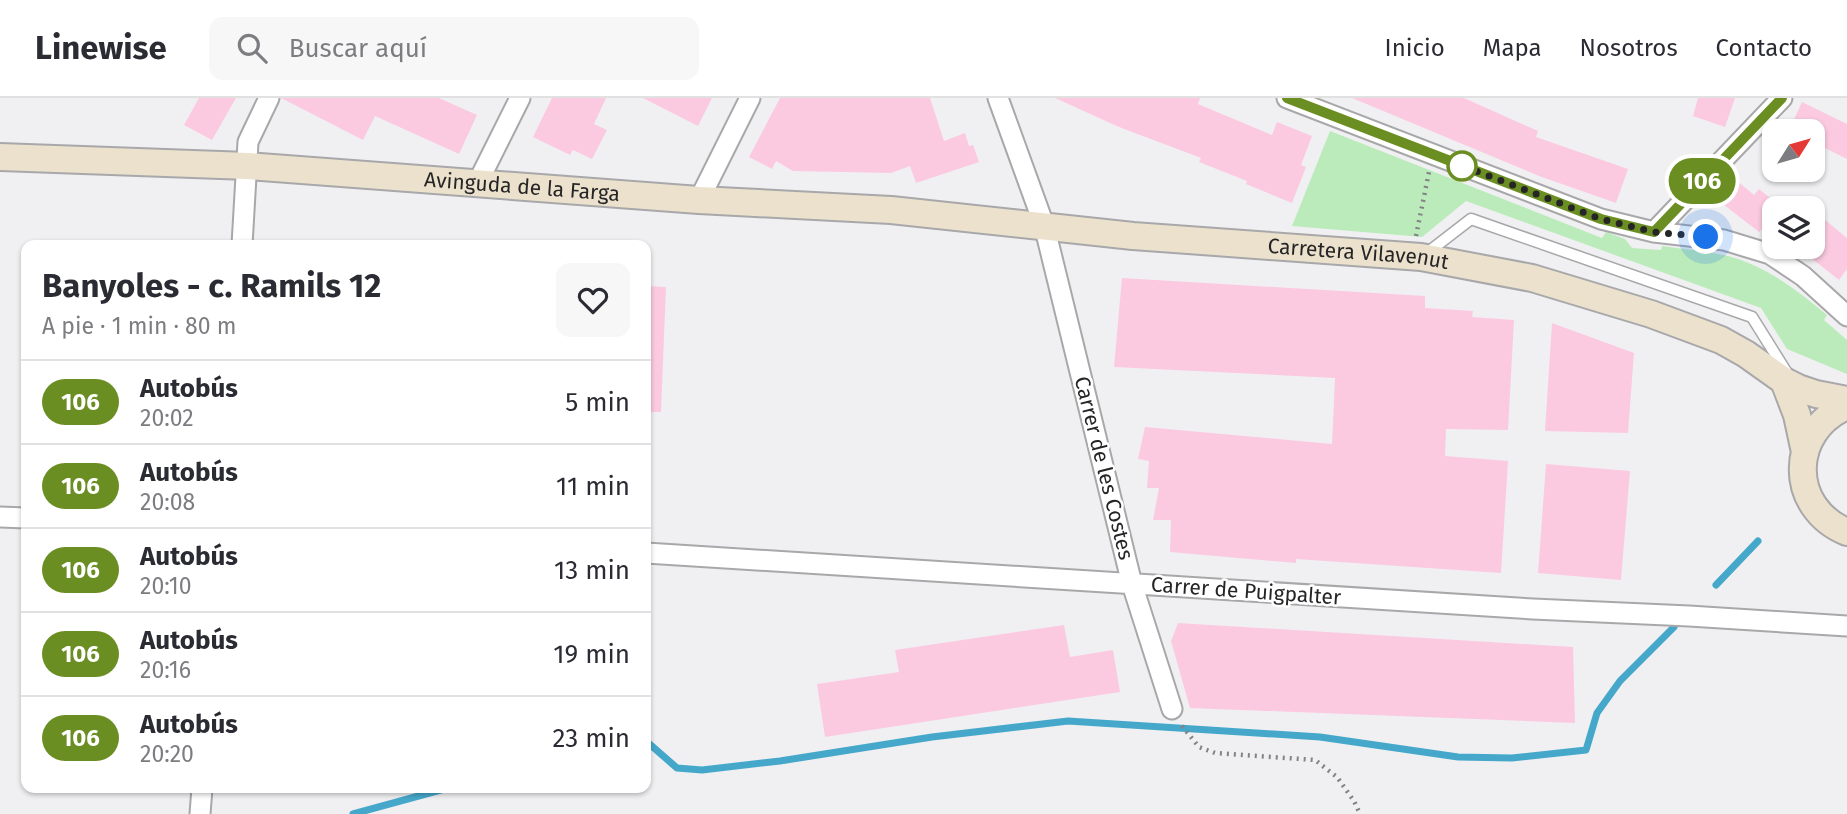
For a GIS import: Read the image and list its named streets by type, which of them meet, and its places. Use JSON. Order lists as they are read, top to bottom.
{
  "streets": {
    "street": [
      "Avinguda de la Farga",
      "Carretera Vilavenut",
      "Carrer de les Costes",
      "Carrer de Puigpalter"
    ]
  },
  "crossings": [
    ["Avinguda de la Farga", "Carretera Vilavenut"],
    ["Avinguda de la Farga", "Carrer de les Costes"],
    ["Carretera Vilavenut", "Carrer de les Costes"],
    ["Carrer de les Costes", "Carrer de Puigpalter"]
  ],
  "lines": ["bus line 106"],
  "north": "top right",
  "page": {
    "header": "Linewise",
    "search": "Buscar aquí",
    "nav": [
      "Inicio",
      "Mapa",
      "Nosotros",
      "Contacto"
    ],
    "on_map": "106",
    "heading": ["Banyoles - c. Ramils 12", "A pie · 1 min · 80 m"],
    "list": [
      {
        "mark": "106",
        "name": "Autobús",
        "note": "20:02",
        "value": "5 min"
      },
      {
        "mark": "106",
        "name": "Autobús",
        "note": "20:08",
        "value": "11 min"
      },
      {
        "mark": "106",
        "name": "Autobús",
        "note": "20:10",
        "value": "13 min"
      },
      {
        "mark": "106",
        "name": "Autobús",
        "note": "20:16",
        "value": "19 min"
      },
      {
        "mark": "106",
        "name": "Autobús",
        "note": "20:20",
        "value": "23 min"
      }
    ]
  }
}
